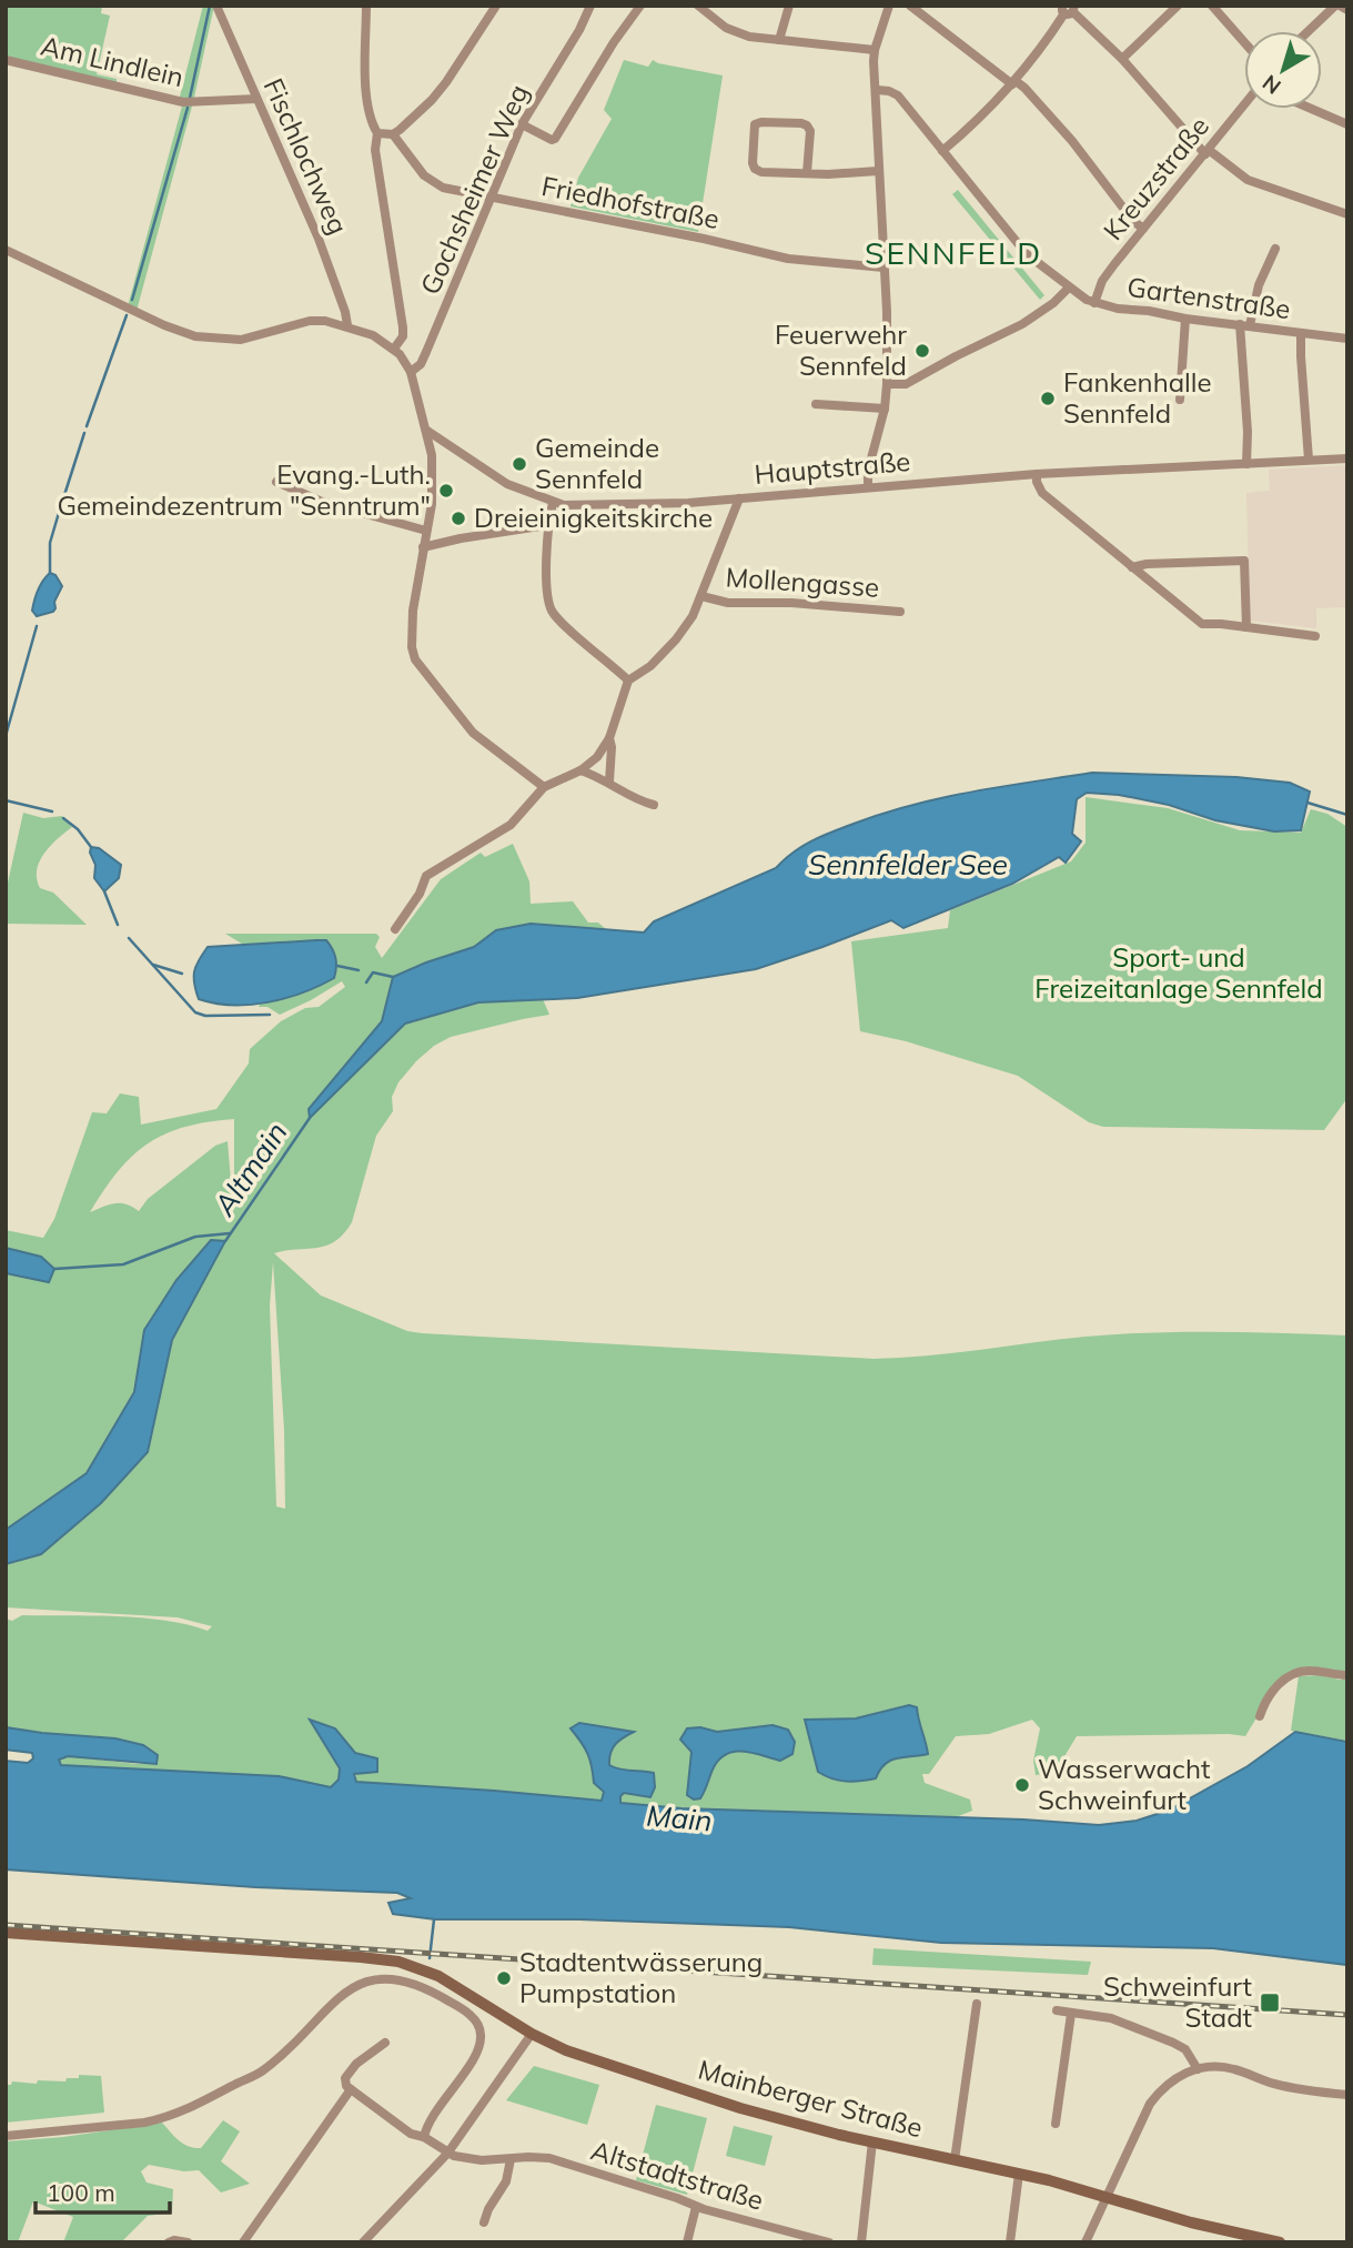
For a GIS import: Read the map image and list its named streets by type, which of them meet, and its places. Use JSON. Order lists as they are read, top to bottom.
{
  "streets": {
    "main road": ["Mainberger Straße"],
    "street": [
      "Am Lindlein",
      "Fischlochweg",
      "Kreuzstraße",
      "Gochsheimer Weg",
      "Friedhofstraße",
      "Gartenstraße",
      "Hauptstraße",
      "Mollengasse",
      "Altstadtstraße"
    ]
  },
  "crossings": [
    ["Am Lindlein", "Fischlochweg"],
    ["Kreuzstraße", "Gartenstraße"],
    ["Gochsheimer Weg", "Friedhofstraße"]
  ],
  "districts": ["SENNFELD"],
  "water": ["Sennfelder See", "Altmain", "Main"],
  "parks": ["Sport- und Freizeitanlage Sennfeld"],
  "places": {
    "other": [
      "Feuerwehr Sennfeld",
      "Fankenhalle Sennfeld",
      "Gemeinde Sennfeld",
      "Evang.-Luth. Gemeindezentrum \"Senntrum\"",
      "Dreieinigkeitskirche",
      "Wasserwacht Schweinfurt",
      "Stadtentwässerung Pumpstation"
    ],
    "transit": ["Schweinfurt Stadt"]
  },
  "scale_bar": "100 m",
  "north": "bottom left"
}
